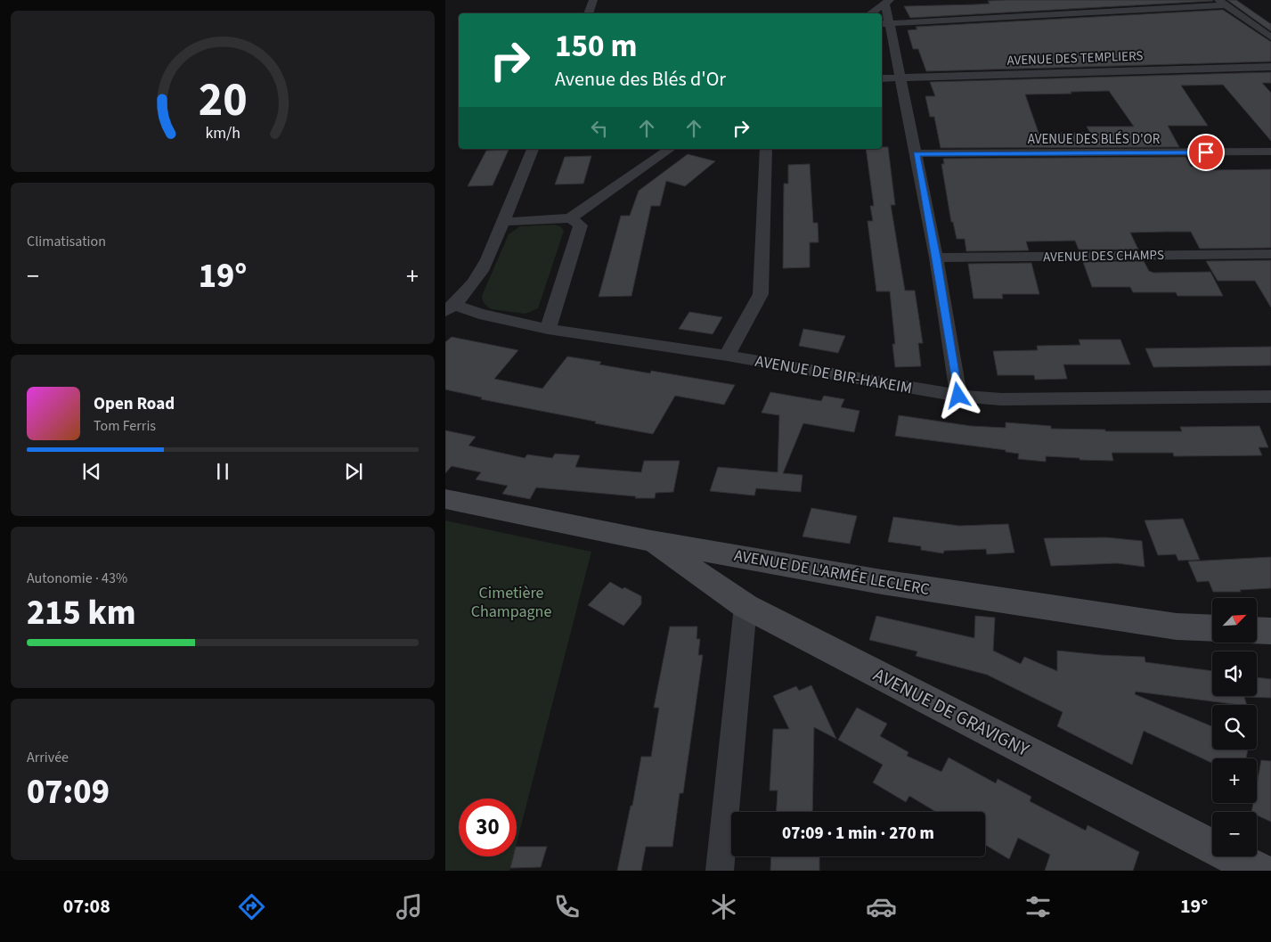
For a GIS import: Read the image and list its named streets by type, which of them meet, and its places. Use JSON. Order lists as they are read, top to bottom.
{
  "streets": {
    "street": [
      "AVENUE DES TEMPLIERS",
      "AVENUE DES BLÉS D'OR",
      "AVENUE DES CHAMPS",
      "AVENUE DE BIR-HAKEIM",
      "AVENUE DE L'ARMÉE LECLERC",
      "AVENUE DE GRAVIGNY"
    ]
  },
  "crossings": [
    ["AVENUE DE L'ARMÉE LECLERC", "AVENUE DE GRAVIGNY"]
  ],
  "parks": ["Cimetière Champagne"],
  "north": "top right",
  "page": {
    "turn": ["150 m", "Avenue des Blés d'Or"],
    "tile": [
      "Climatisation",
      ["Autonomie · 43%", "215 km"],
      ["Arrivée", "07:09"]
    ],
    "heat": ["−", "19°", "+"],
    "song": ["Open Road", "Tom Ferris"],
    "map_buttons": ["+", "−"],
    "limit": "30",
    "trip": "07:09 · 1 min · 270 m",
    "tabs": ["07:08", "19°"],
    "gauge": ["20", "km/h"]
  }
}
